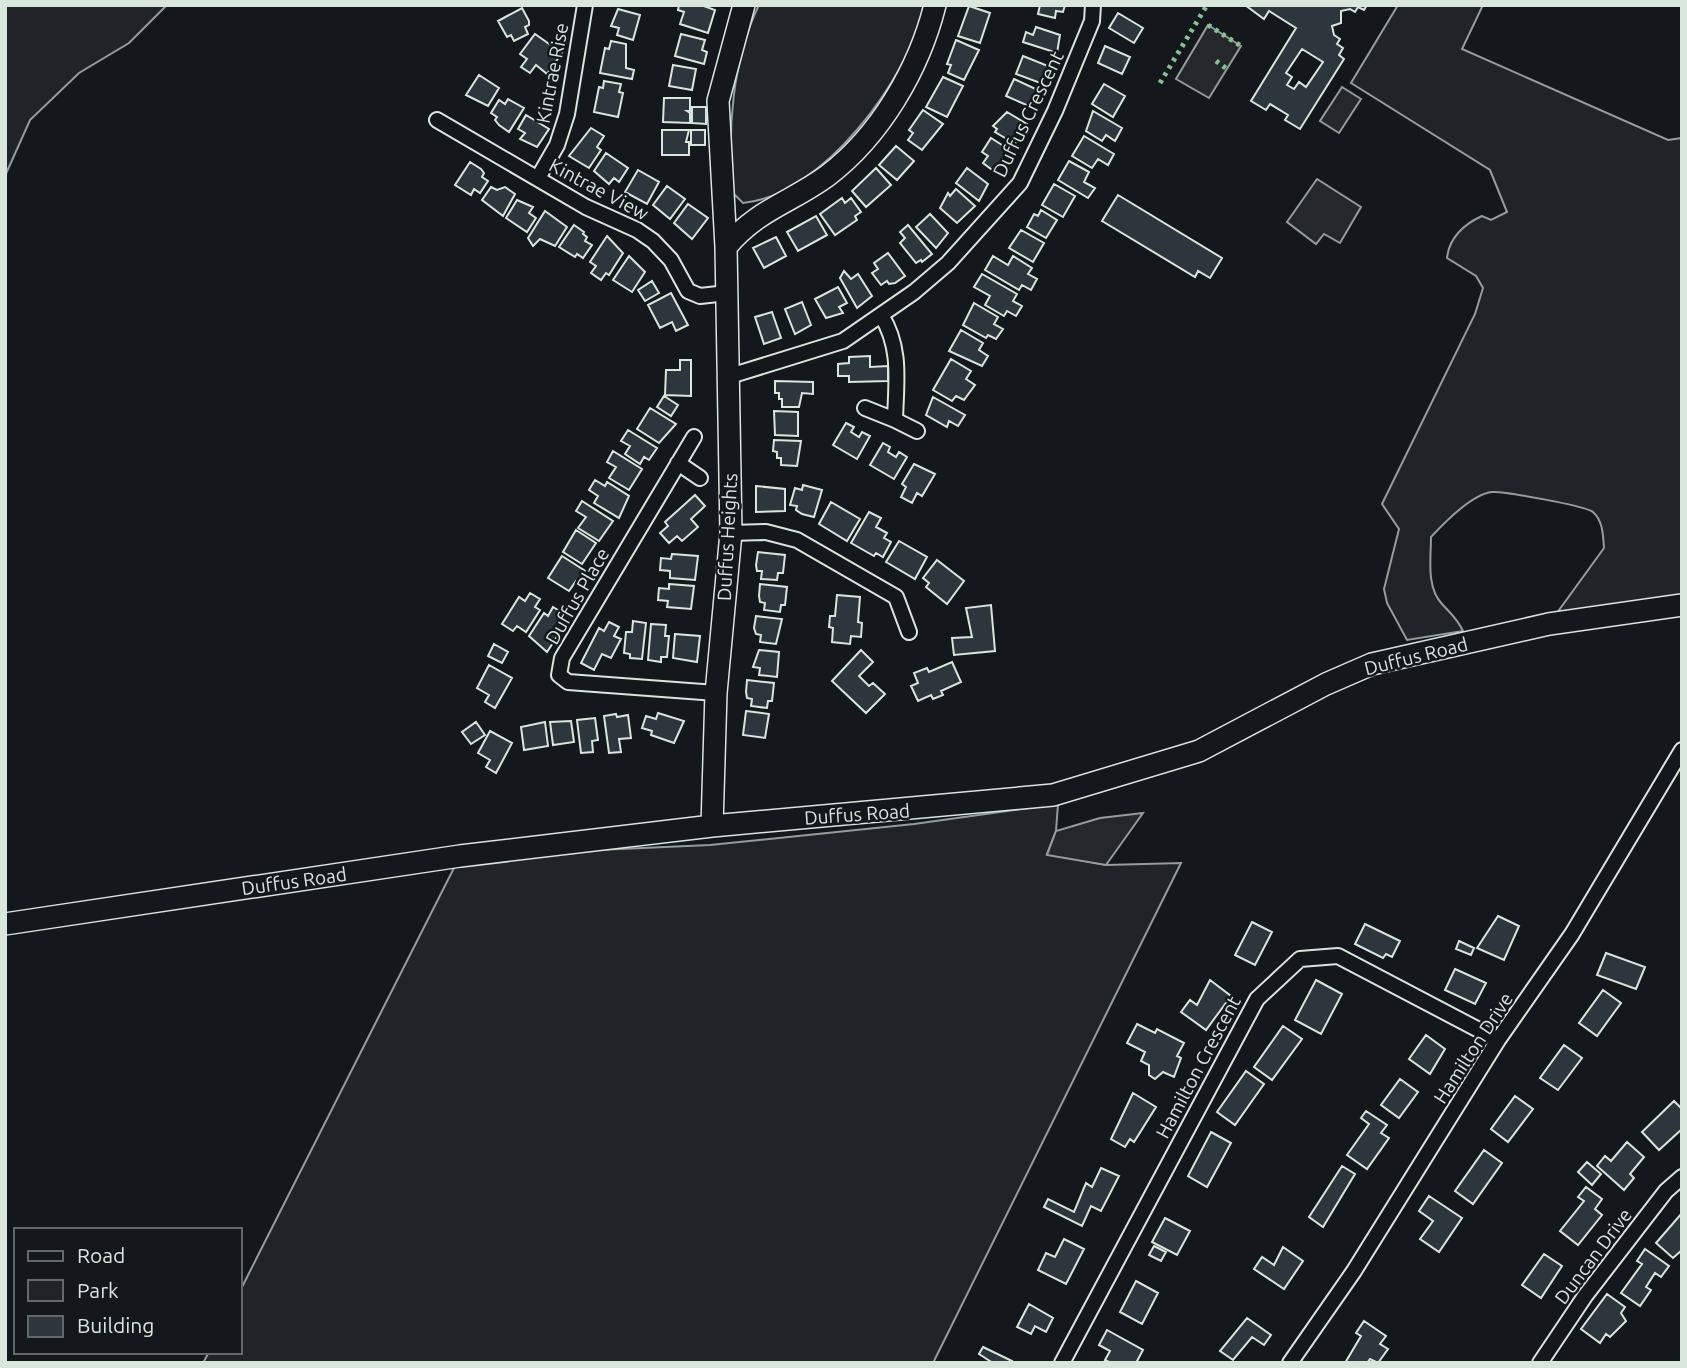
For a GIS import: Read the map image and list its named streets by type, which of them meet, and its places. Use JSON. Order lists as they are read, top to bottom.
{
  "streets": {
    "main road": ["Duffus Heights", "Duffus Road"],
    "street": [
      "Kintrae Rise",
      "Duffus Crescent",
      "Kintrae View",
      "Duffus Place",
      "Hamilton Drive",
      "Hamilton Crescent",
      "Duncan Drive"
    ]
  },
  "crossings": [
    ["Kintrae Rise", "Kintrae View"],
    ["Duffus Crescent", "Duffus Heights"],
    ["Kintrae View", "Duffus Heights"],
    ["Duffus Heights", "Duffus Place"],
    ["Duffus Heights", "Duffus Road"],
    ["Hamilton Drive", "Hamilton Crescent"]
  ],
  "legend": ["Road", "Park", "Building"]
}
